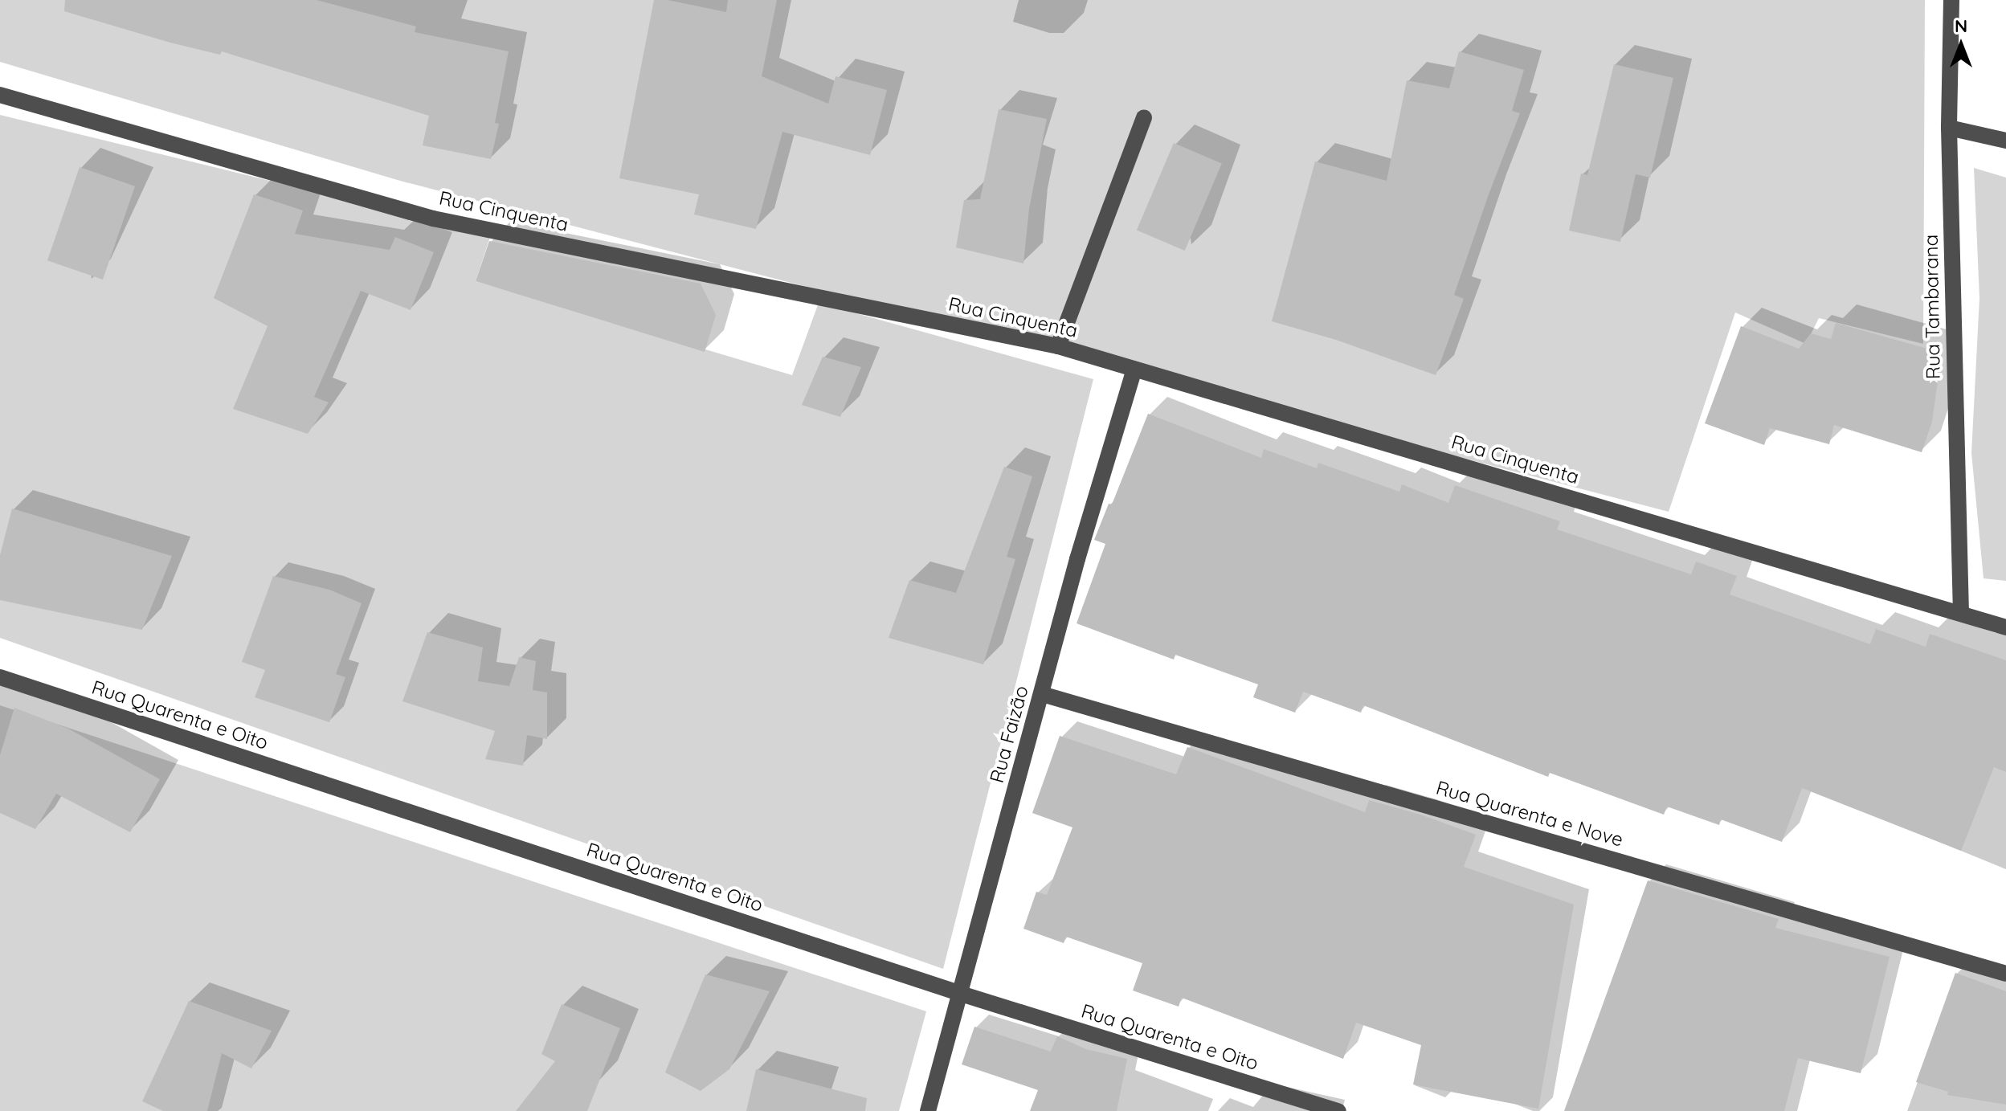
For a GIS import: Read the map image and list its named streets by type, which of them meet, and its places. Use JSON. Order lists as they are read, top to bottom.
{
  "streets": {
    "street": [
      "Rua Cinquenta",
      "Rua Tambarana",
      "Rua Quarenta e Oito",
      "Rua Faizão",
      "Rua Quarenta e Nove"
    ]
  },
  "crossings": [
    ["Rua Cinquenta", "Rua Tambarana"],
    ["Rua Cinquenta", "Rua Faizão"],
    ["Rua Quarenta e Oito", "Rua Faizão"],
    ["Rua Faizão", "Rua Quarenta e Nove"]
  ],
  "north": "top"
}
